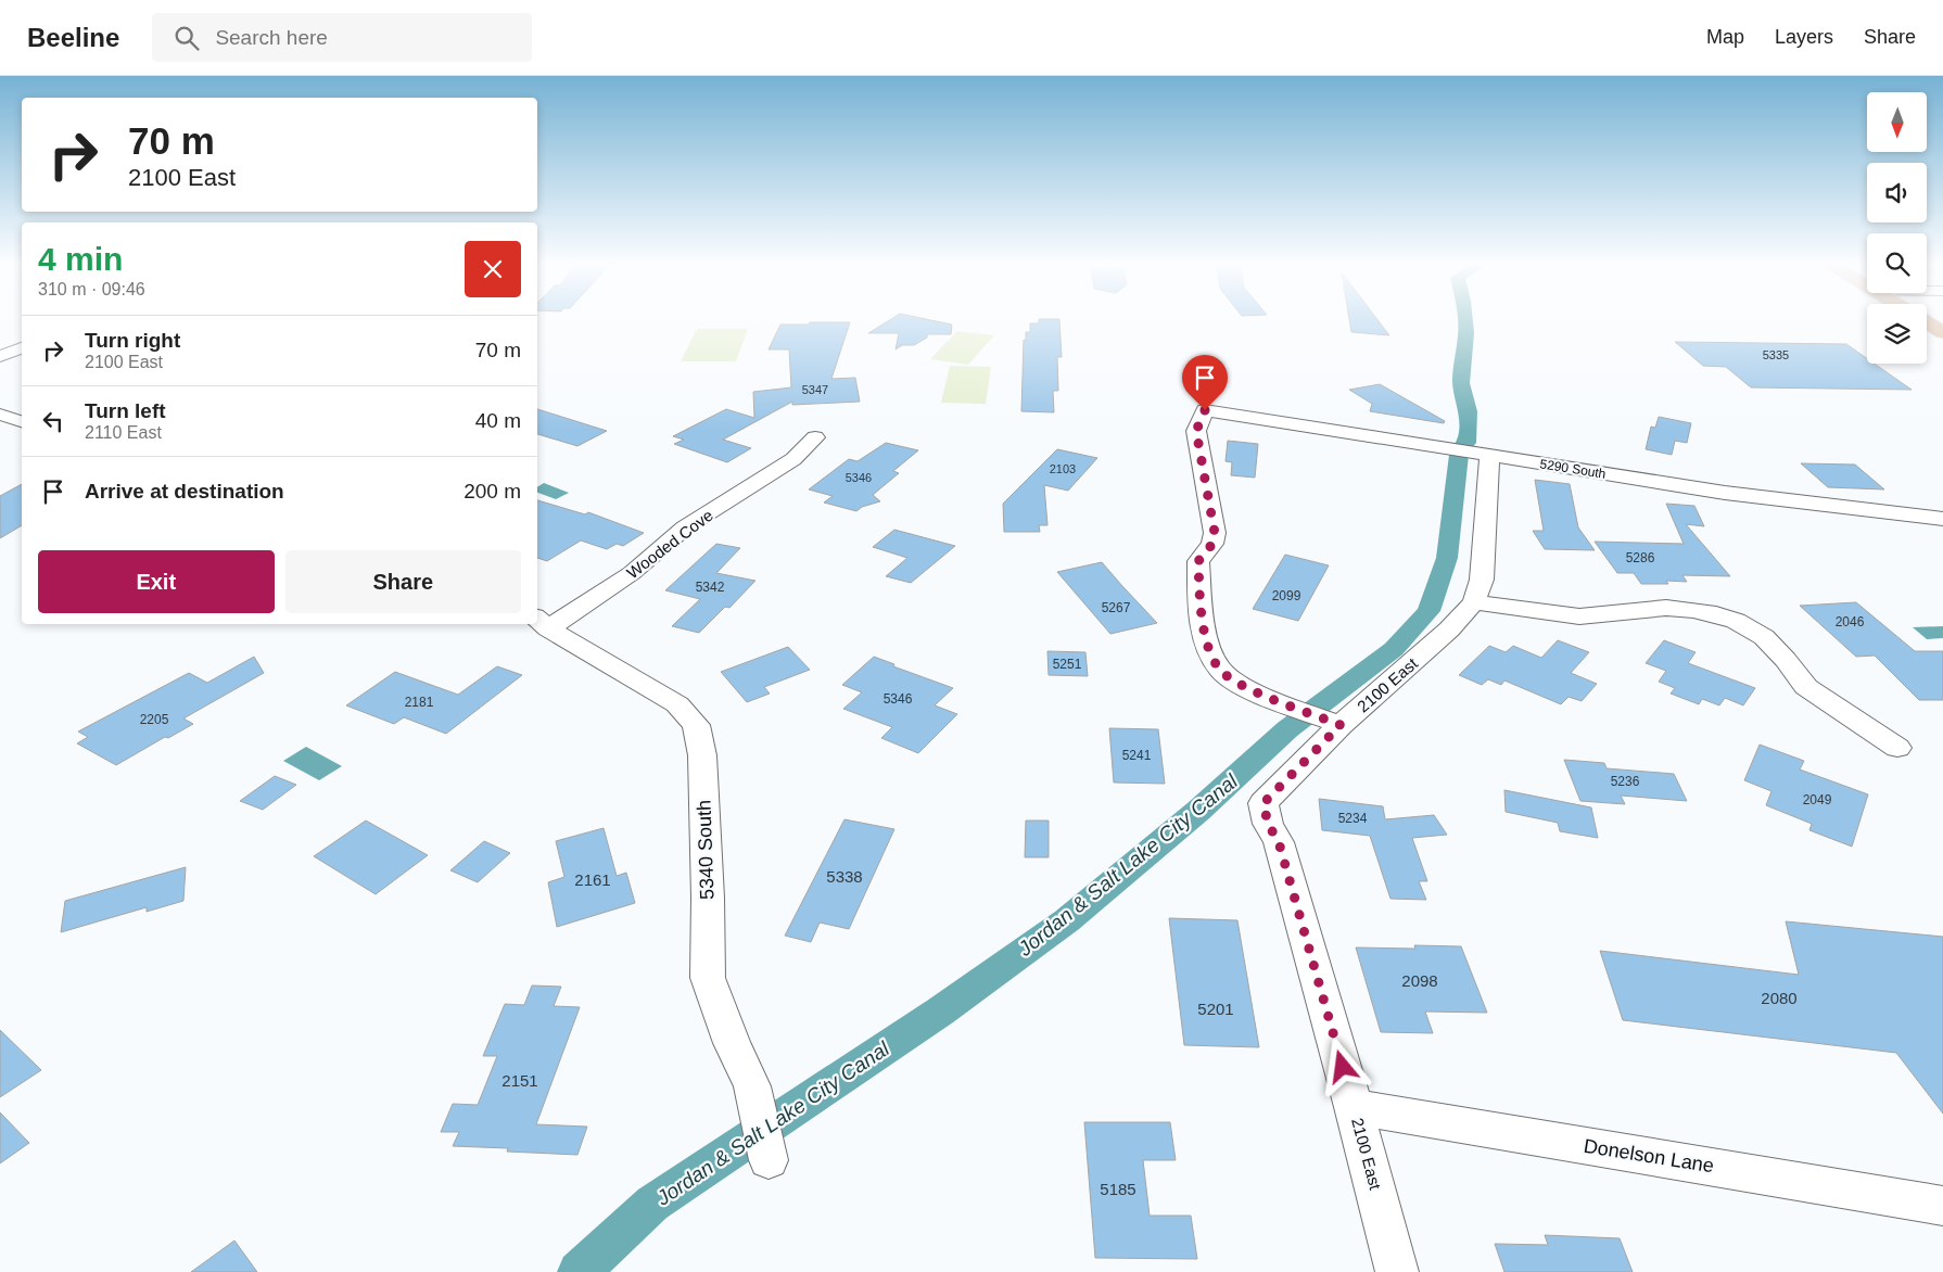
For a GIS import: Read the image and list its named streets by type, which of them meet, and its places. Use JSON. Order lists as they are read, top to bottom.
{
  "streets": {
    "street": [
      "5290 South",
      "Wooded Cove",
      "2100 East",
      "5340 South",
      "Donelson Lane"
    ]
  },
  "crossings": [
    ["5290 South", "2100 East"],
    ["Wooded Cove", "5340 South"],
    ["2100 East", "Donelson Lane"]
  ],
  "water": ["Jordan & Salt Lake City Canal"],
  "house_numbers": [
    "5335",
    "5347",
    "2103",
    "5346",
    "5286",
    "5342",
    "2099",
    "5267",
    "2046",
    "5251",
    "5346",
    "2181",
    "2205",
    "5241",
    "5236",
    "2049",
    "5234",
    "5338",
    "2161",
    "2098",
    "2080",
    "5201",
    "2151",
    "5185"
  ],
  "north": "bottom",
  "page": {
    "header": "Beeline",
    "search": "Search here",
    "nav": ["Map", "Layers", "Share"],
    "turn": ["70 m", "2100 East"],
    "heading": ["4 min", "310 m · 09:46"],
    "list": [
      {
        "name": "Turn right",
        "note": "2100 East",
        "value": "70 m"
      },
      {
        "name": "Turn left",
        "note": "2110 East",
        "value": "40 m"
      },
      {
        "name": "Arrive at destination",
        "value": "200 m"
      }
    ],
    "buttons": ["Exit", "Share"]
  }
}
